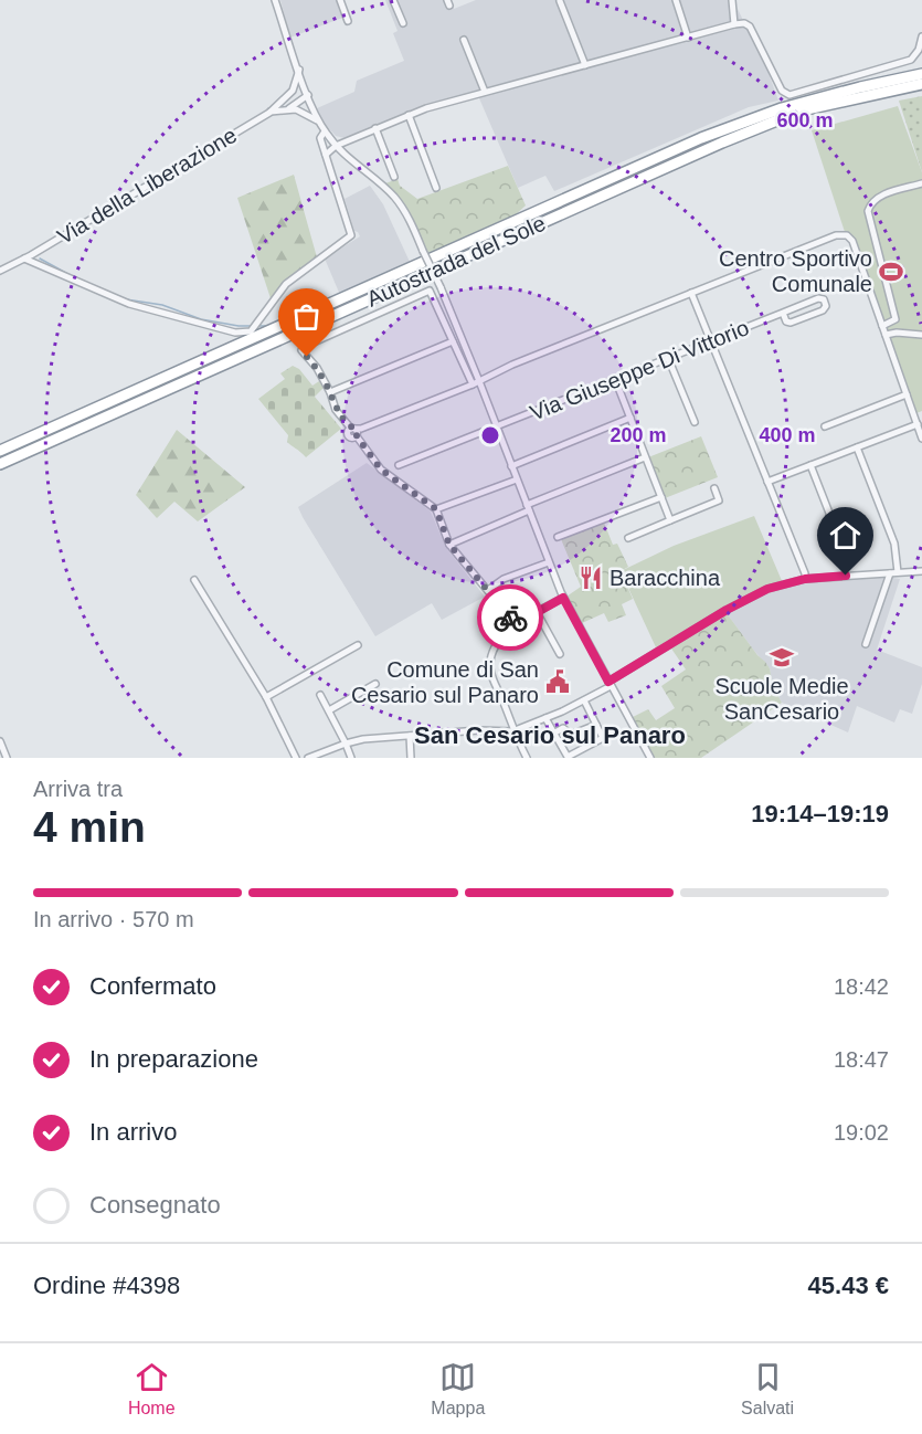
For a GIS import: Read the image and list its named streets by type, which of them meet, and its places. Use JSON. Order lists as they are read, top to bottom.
{
  "streets": {
    "highway": ["Autostrada del Sole"],
    "street": ["Via della Liberazione", "Via Giuseppe Di Vittorio"]
  },
  "districts": ["San Cesario sul Panaro"],
  "places": {
    "sports": ["Centro Sportivo Comunale"],
    "restaurant": ["Baracchina"],
    "school or university": ["Scuole Medie SanCesario"],
    "public building": ["Comune di San Cesario sul Panaro"]
  },
  "page": {
    "heading": ["4 min", "Arriva tra", "19:14–19:19"],
    "panel": ["Ordine #4398", "45.43 €"],
    "bar": "In arrivo · 570 m",
    "list": [
      ["Confermato", "18:42"],
      ["In preparazione", "18:47"],
      ["In arrivo", "19:02"],
      "Consegnato"
    ],
    "tabs": ["Home", "Mappa", "Salvati"]
  },
  "rings": ["600 m", "200 m", "400 m"]
}
